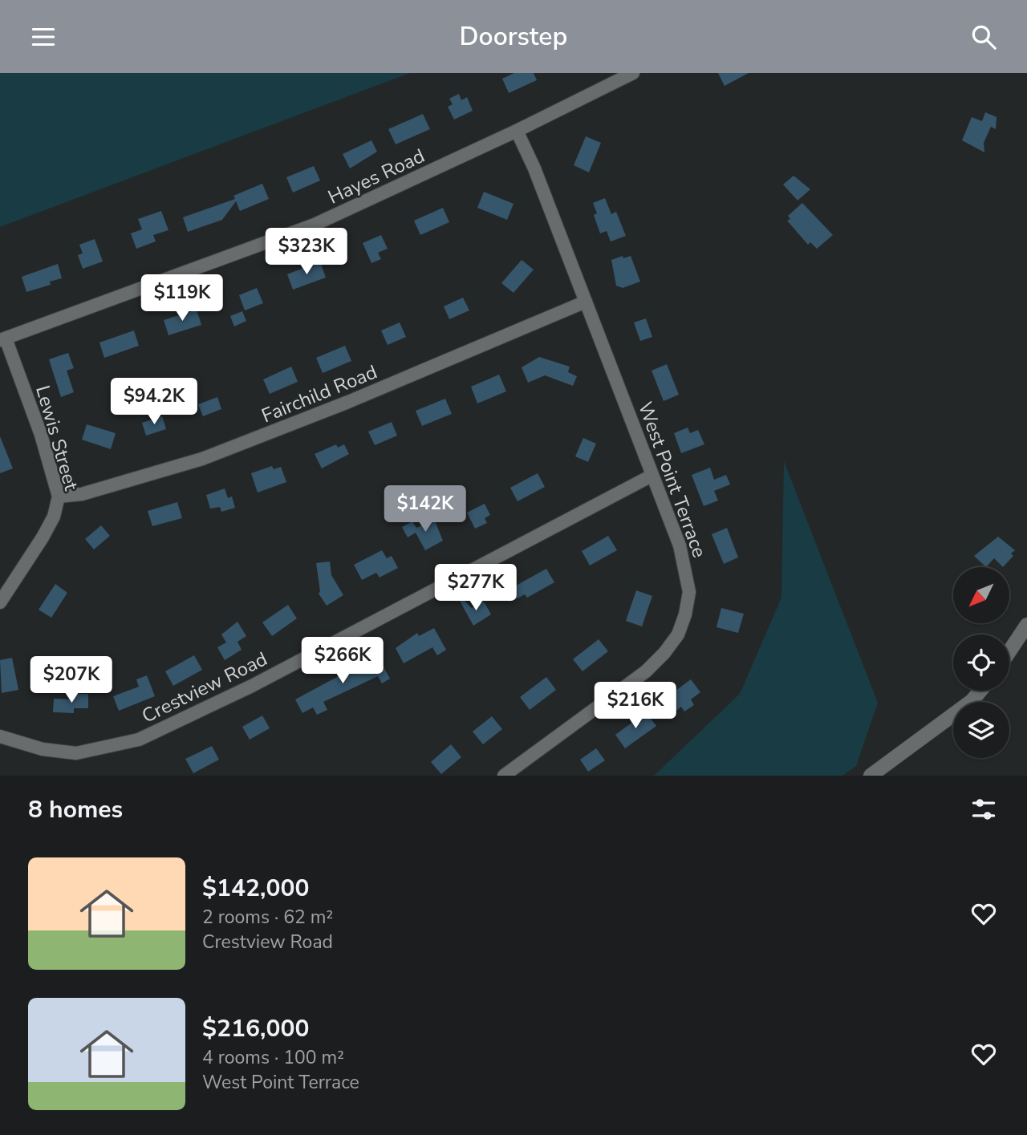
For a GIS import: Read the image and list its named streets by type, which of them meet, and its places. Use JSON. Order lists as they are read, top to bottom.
{
  "streets": {
    "street": [
      "Hayes Road",
      "Fairchild Road",
      "Lewis Street",
      "West Point Terrace",
      "Crestview Road"
    ]
  },
  "crossings": [
    ["Hayes Road", "Lewis Street"],
    ["Hayes Road", "West Point Terrace"],
    ["Fairchild Road", "Lewis Street"],
    ["Fairchild Road", "West Point Terrace"],
    ["West Point Terrace", "Crestview Road"]
  ],
  "north": "bottom left",
  "page": {
    "header": "Doorstep",
    "price": [
      "$323K",
      "$119K",
      "$94.2K",
      "$142K",
      "$277K",
      "$266K",
      "$207K",
      "$216K"
    ],
    "heading": "8 homes",
    "list": [
      {
        "name": "$142,000",
        "note": "2 rooms · 62 m² · Crestview Road"
      },
      {
        "name": "$216,000",
        "note": "4 rooms · 100 m² · West Point Terrace"
      }
    ]
  }
}
